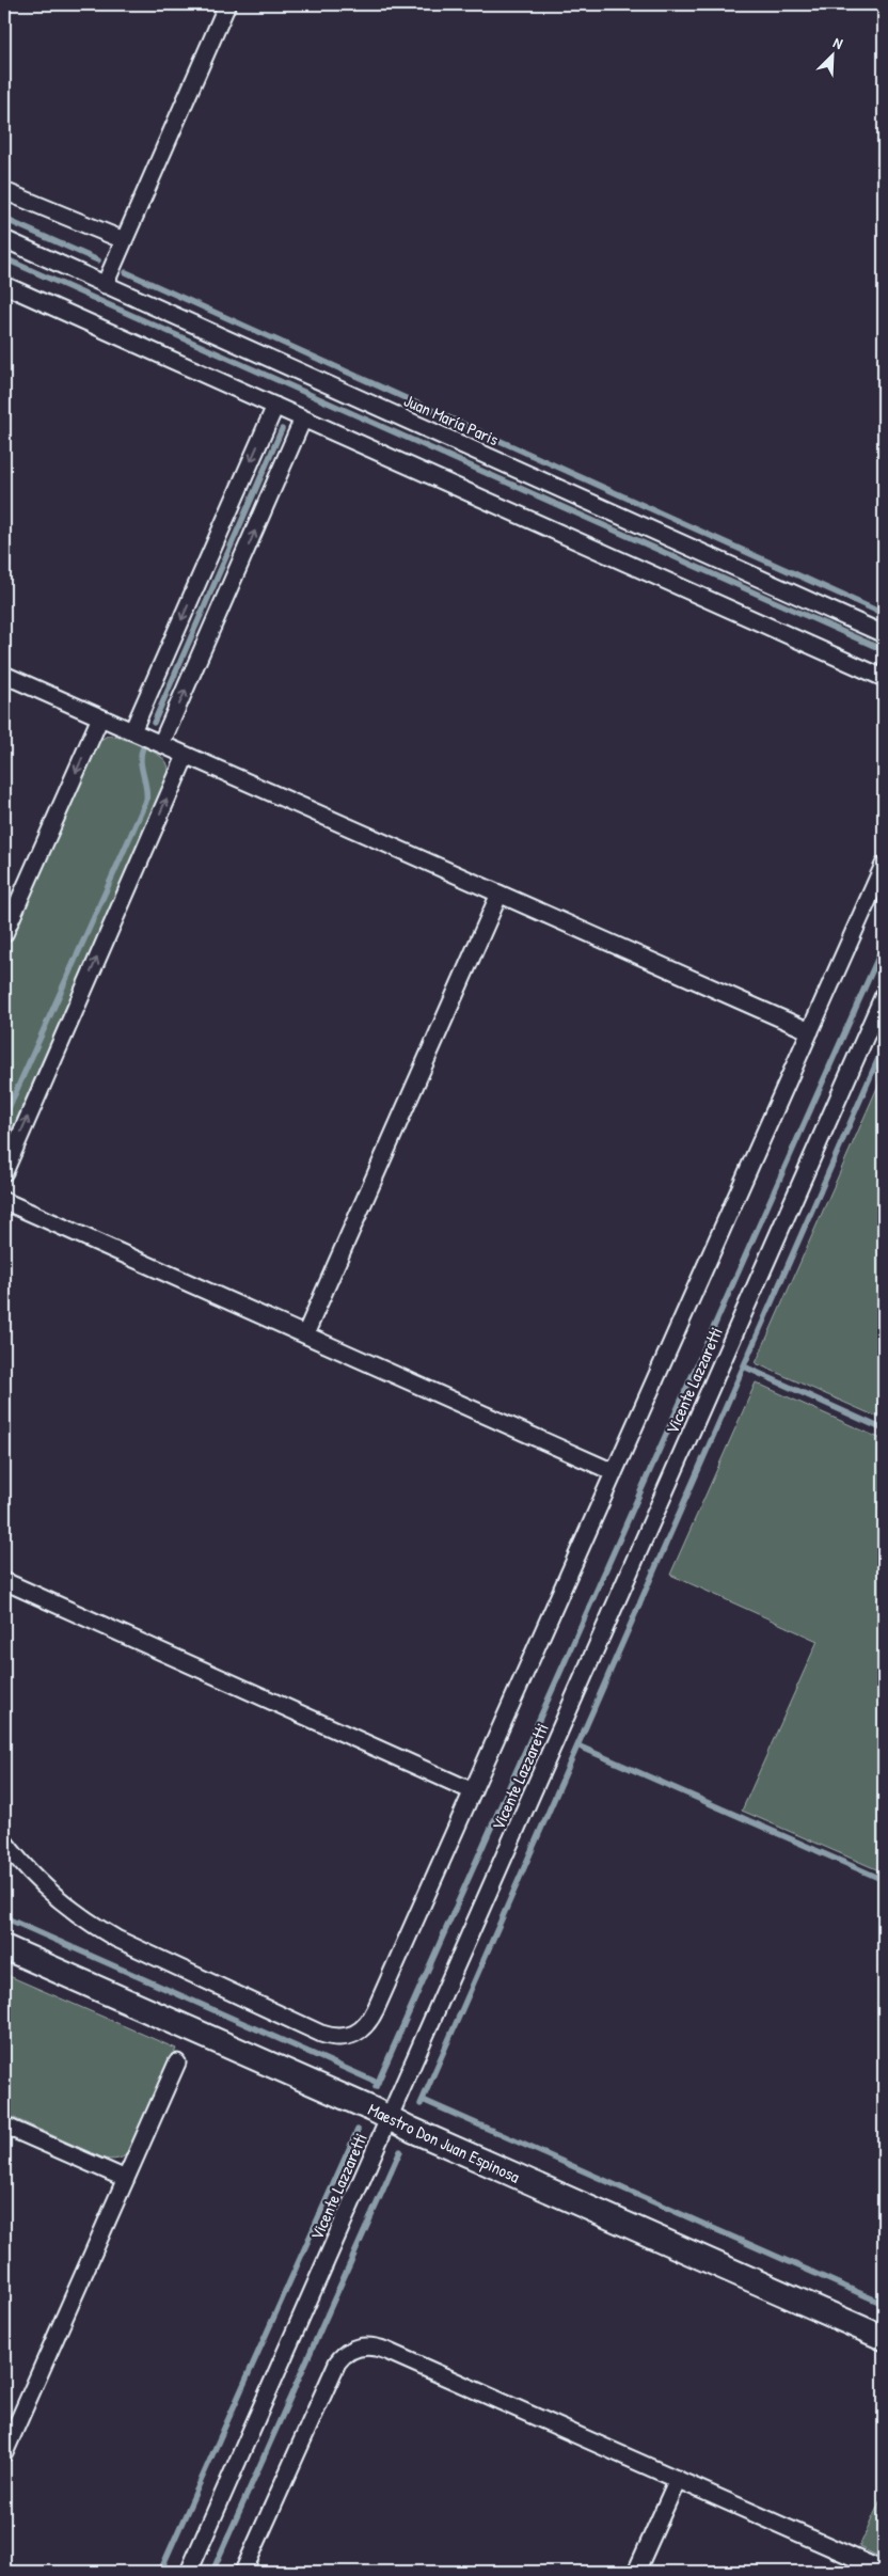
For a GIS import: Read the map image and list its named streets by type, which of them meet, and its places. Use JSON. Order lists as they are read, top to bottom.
{
  "streets": {
    "main road": ["Maestro Don Juan Espinosa"],
    "street": ["Juan María Paris", "Vicente Lazzaretti"]
  },
  "crossings": [
    ["Vicente Lazzaretti", "Maestro Don Juan Espinosa"]
  ],
  "north": "top right"
}
